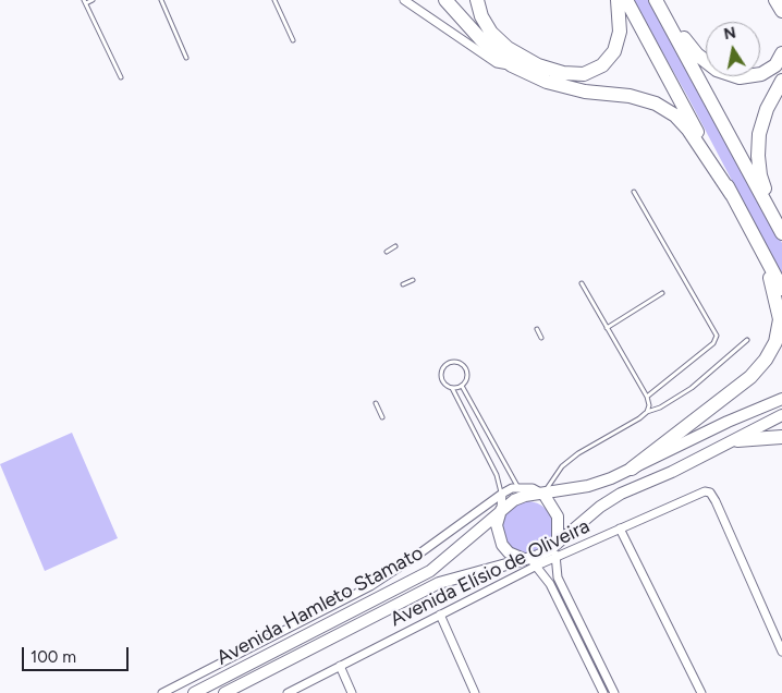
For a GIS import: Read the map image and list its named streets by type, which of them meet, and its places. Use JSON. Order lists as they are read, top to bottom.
{
  "streets": {
    "main road": ["Avenida Hamleto Stamato"],
    "street": ["Avenida Elísio de Oliveira"]
  },
  "scale_bar": "100 m",
  "north": "top"
}
